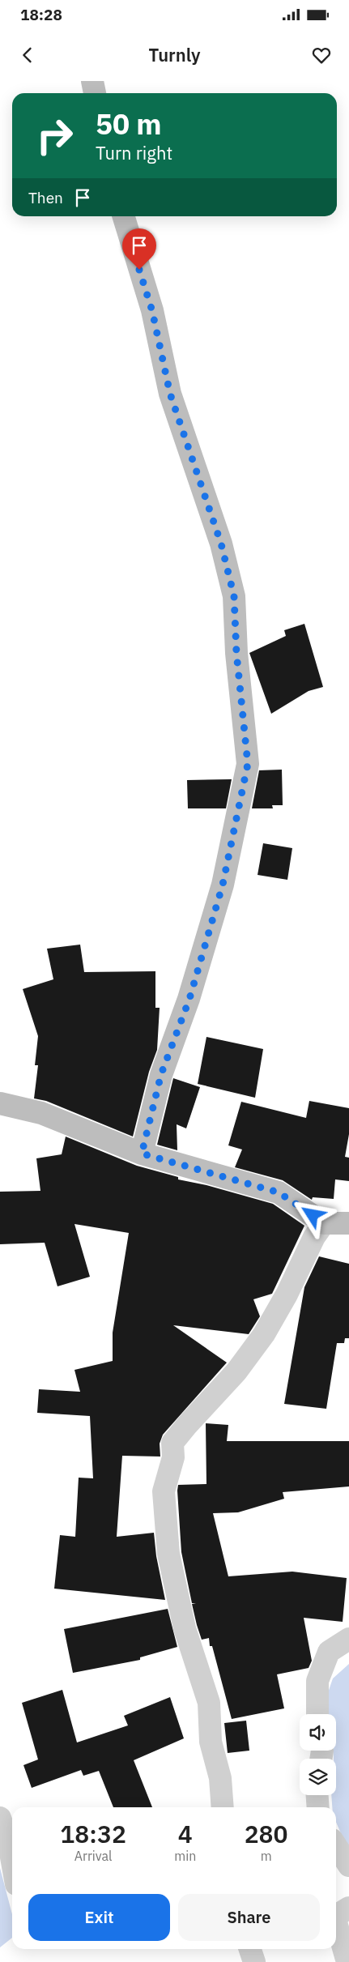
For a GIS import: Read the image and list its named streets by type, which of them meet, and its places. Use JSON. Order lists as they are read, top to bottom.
{
  "page": {
    "status": "18:28",
    "header": "Turnly",
    "turn": ["50 m", "Turn right"],
    "then": "Then",
    "eta": [
      "18:32",
      "Arrival",
      "4",
      "min",
      "280",
      "m"
    ],
    "buttons": ["Exit", "Share"]
  }
}
